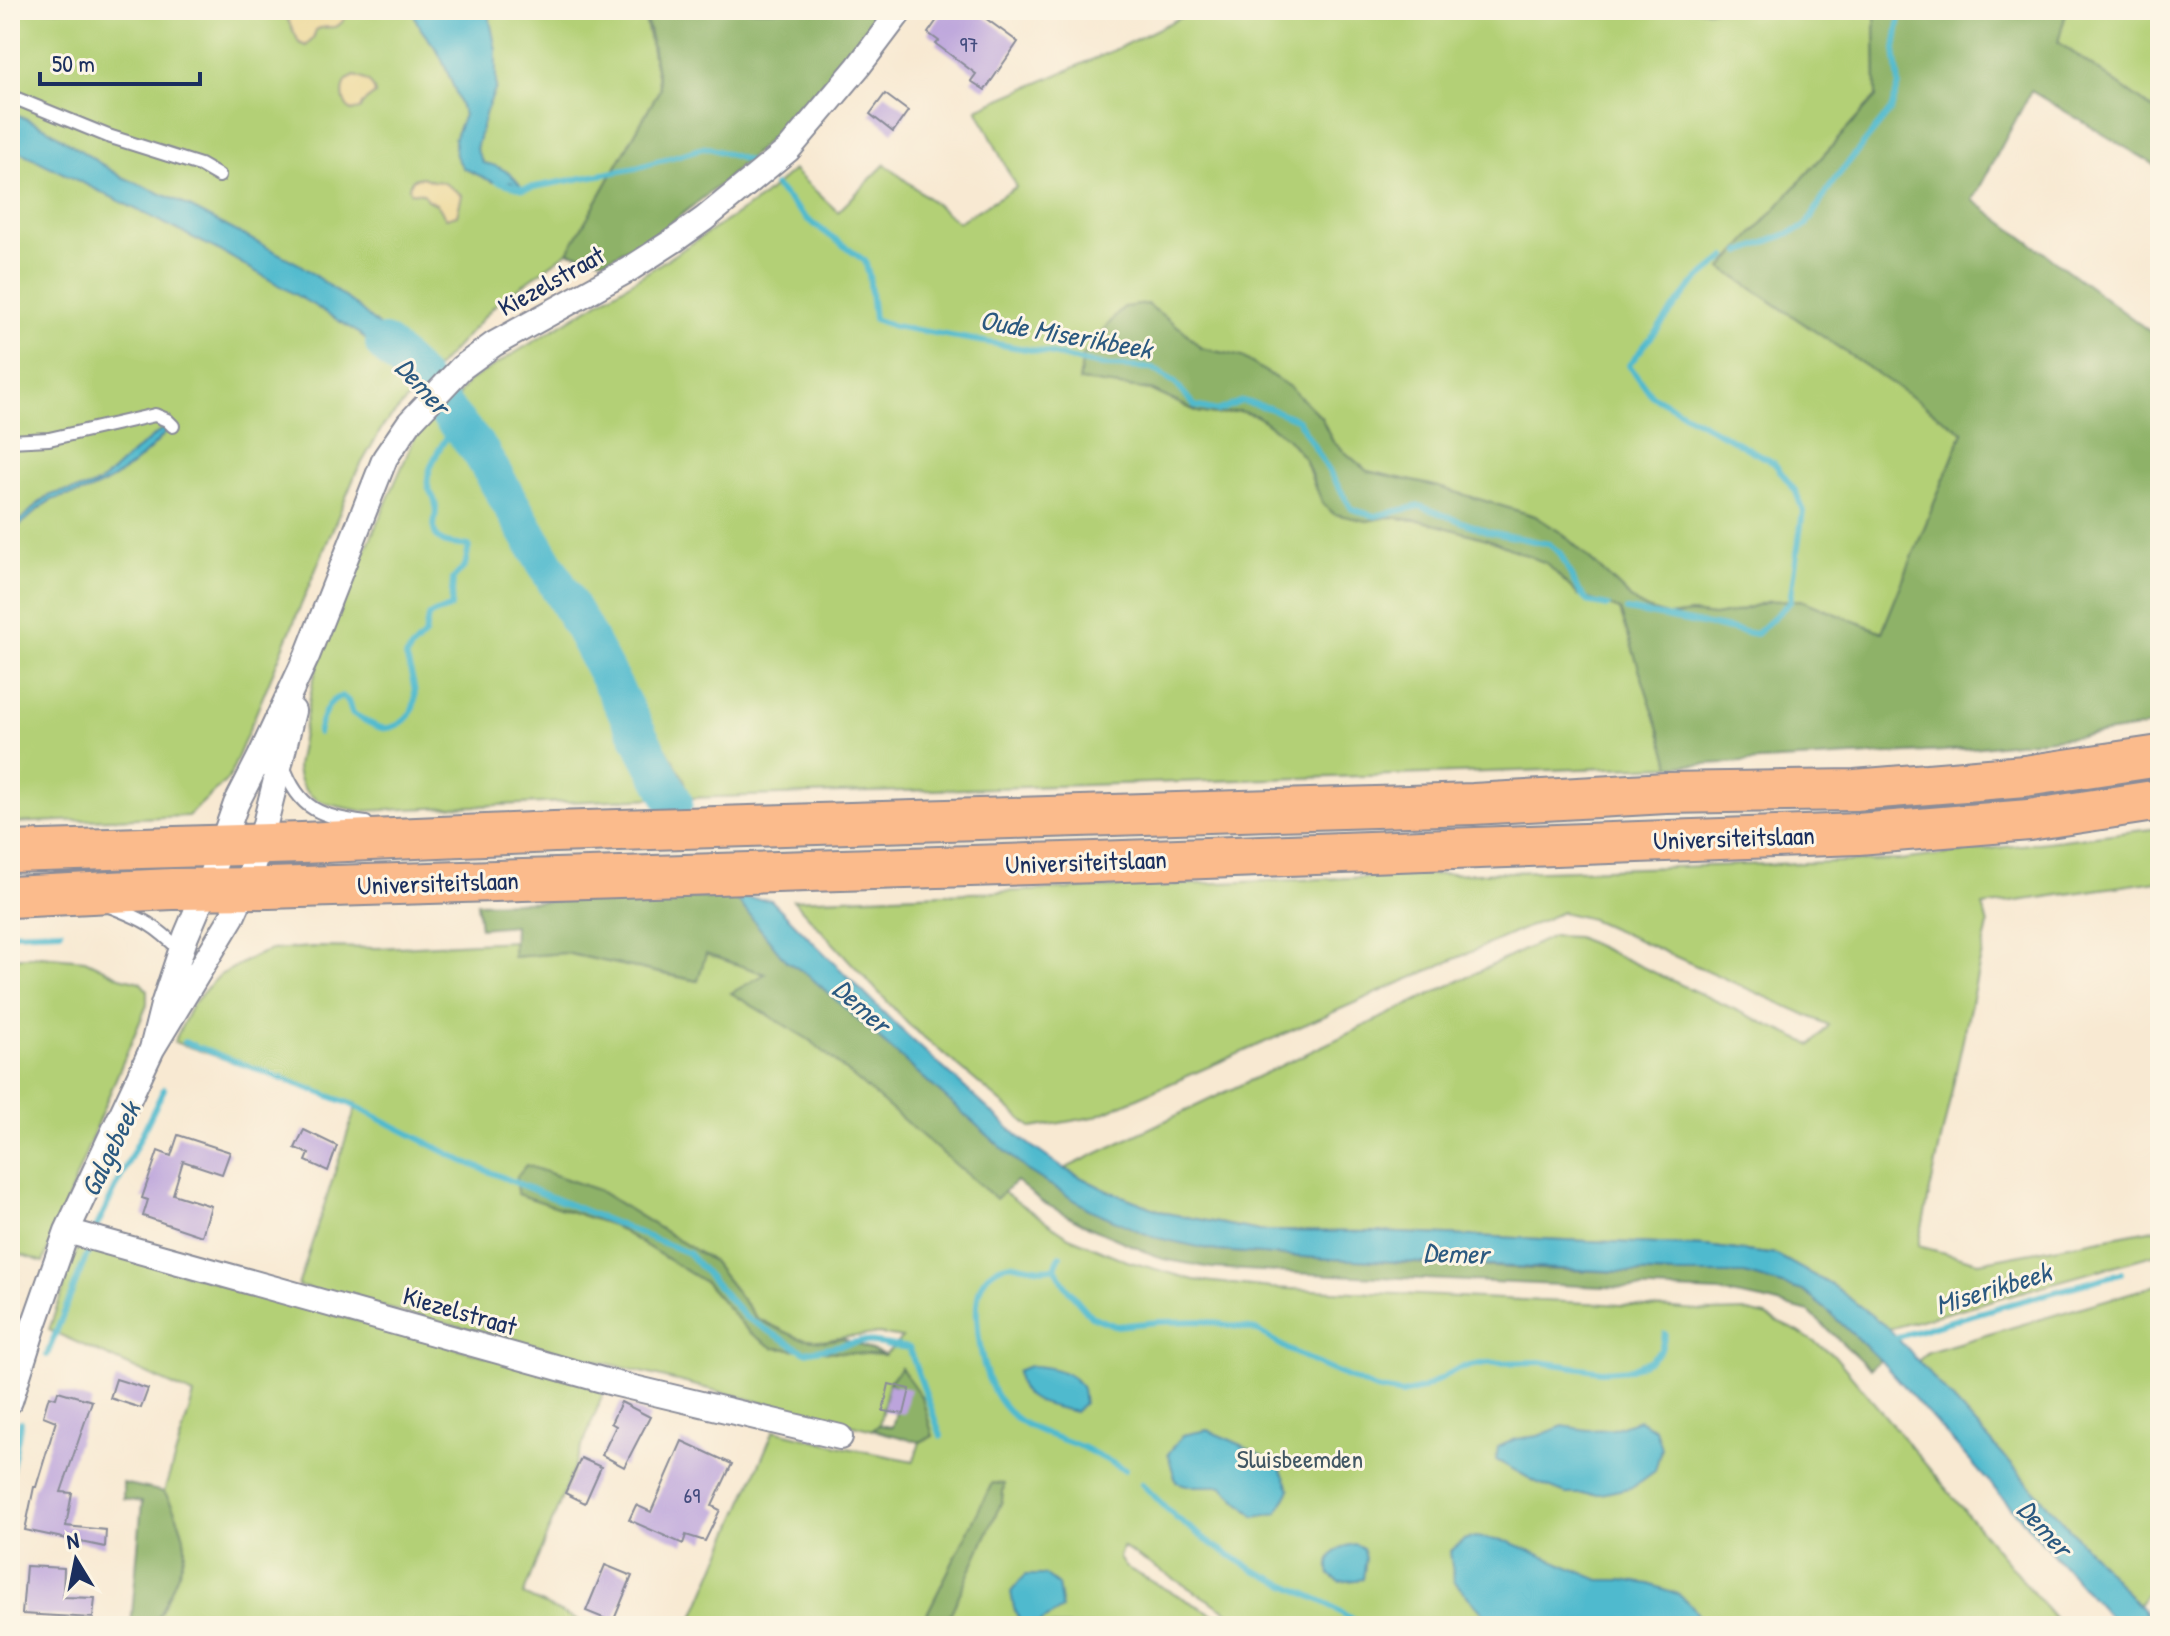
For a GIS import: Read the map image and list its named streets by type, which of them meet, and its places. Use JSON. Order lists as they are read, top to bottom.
{
  "streets": {
    "highway": ["Universiteitslaan"],
    "street": ["Kiezelstraat"]
  },
  "crossings": [
    ["Kiezelstraat", "Universiteitslaan"]
  ],
  "water": [
    "Oude Miserikbeek",
    "Demer",
    "Galgebeek",
    "Miserikbeek"
  ],
  "parks": ["Sluisbeemden"],
  "house_numbers": ["97", "69"],
  "scale_bar": "50 m",
  "north": "top"
}
